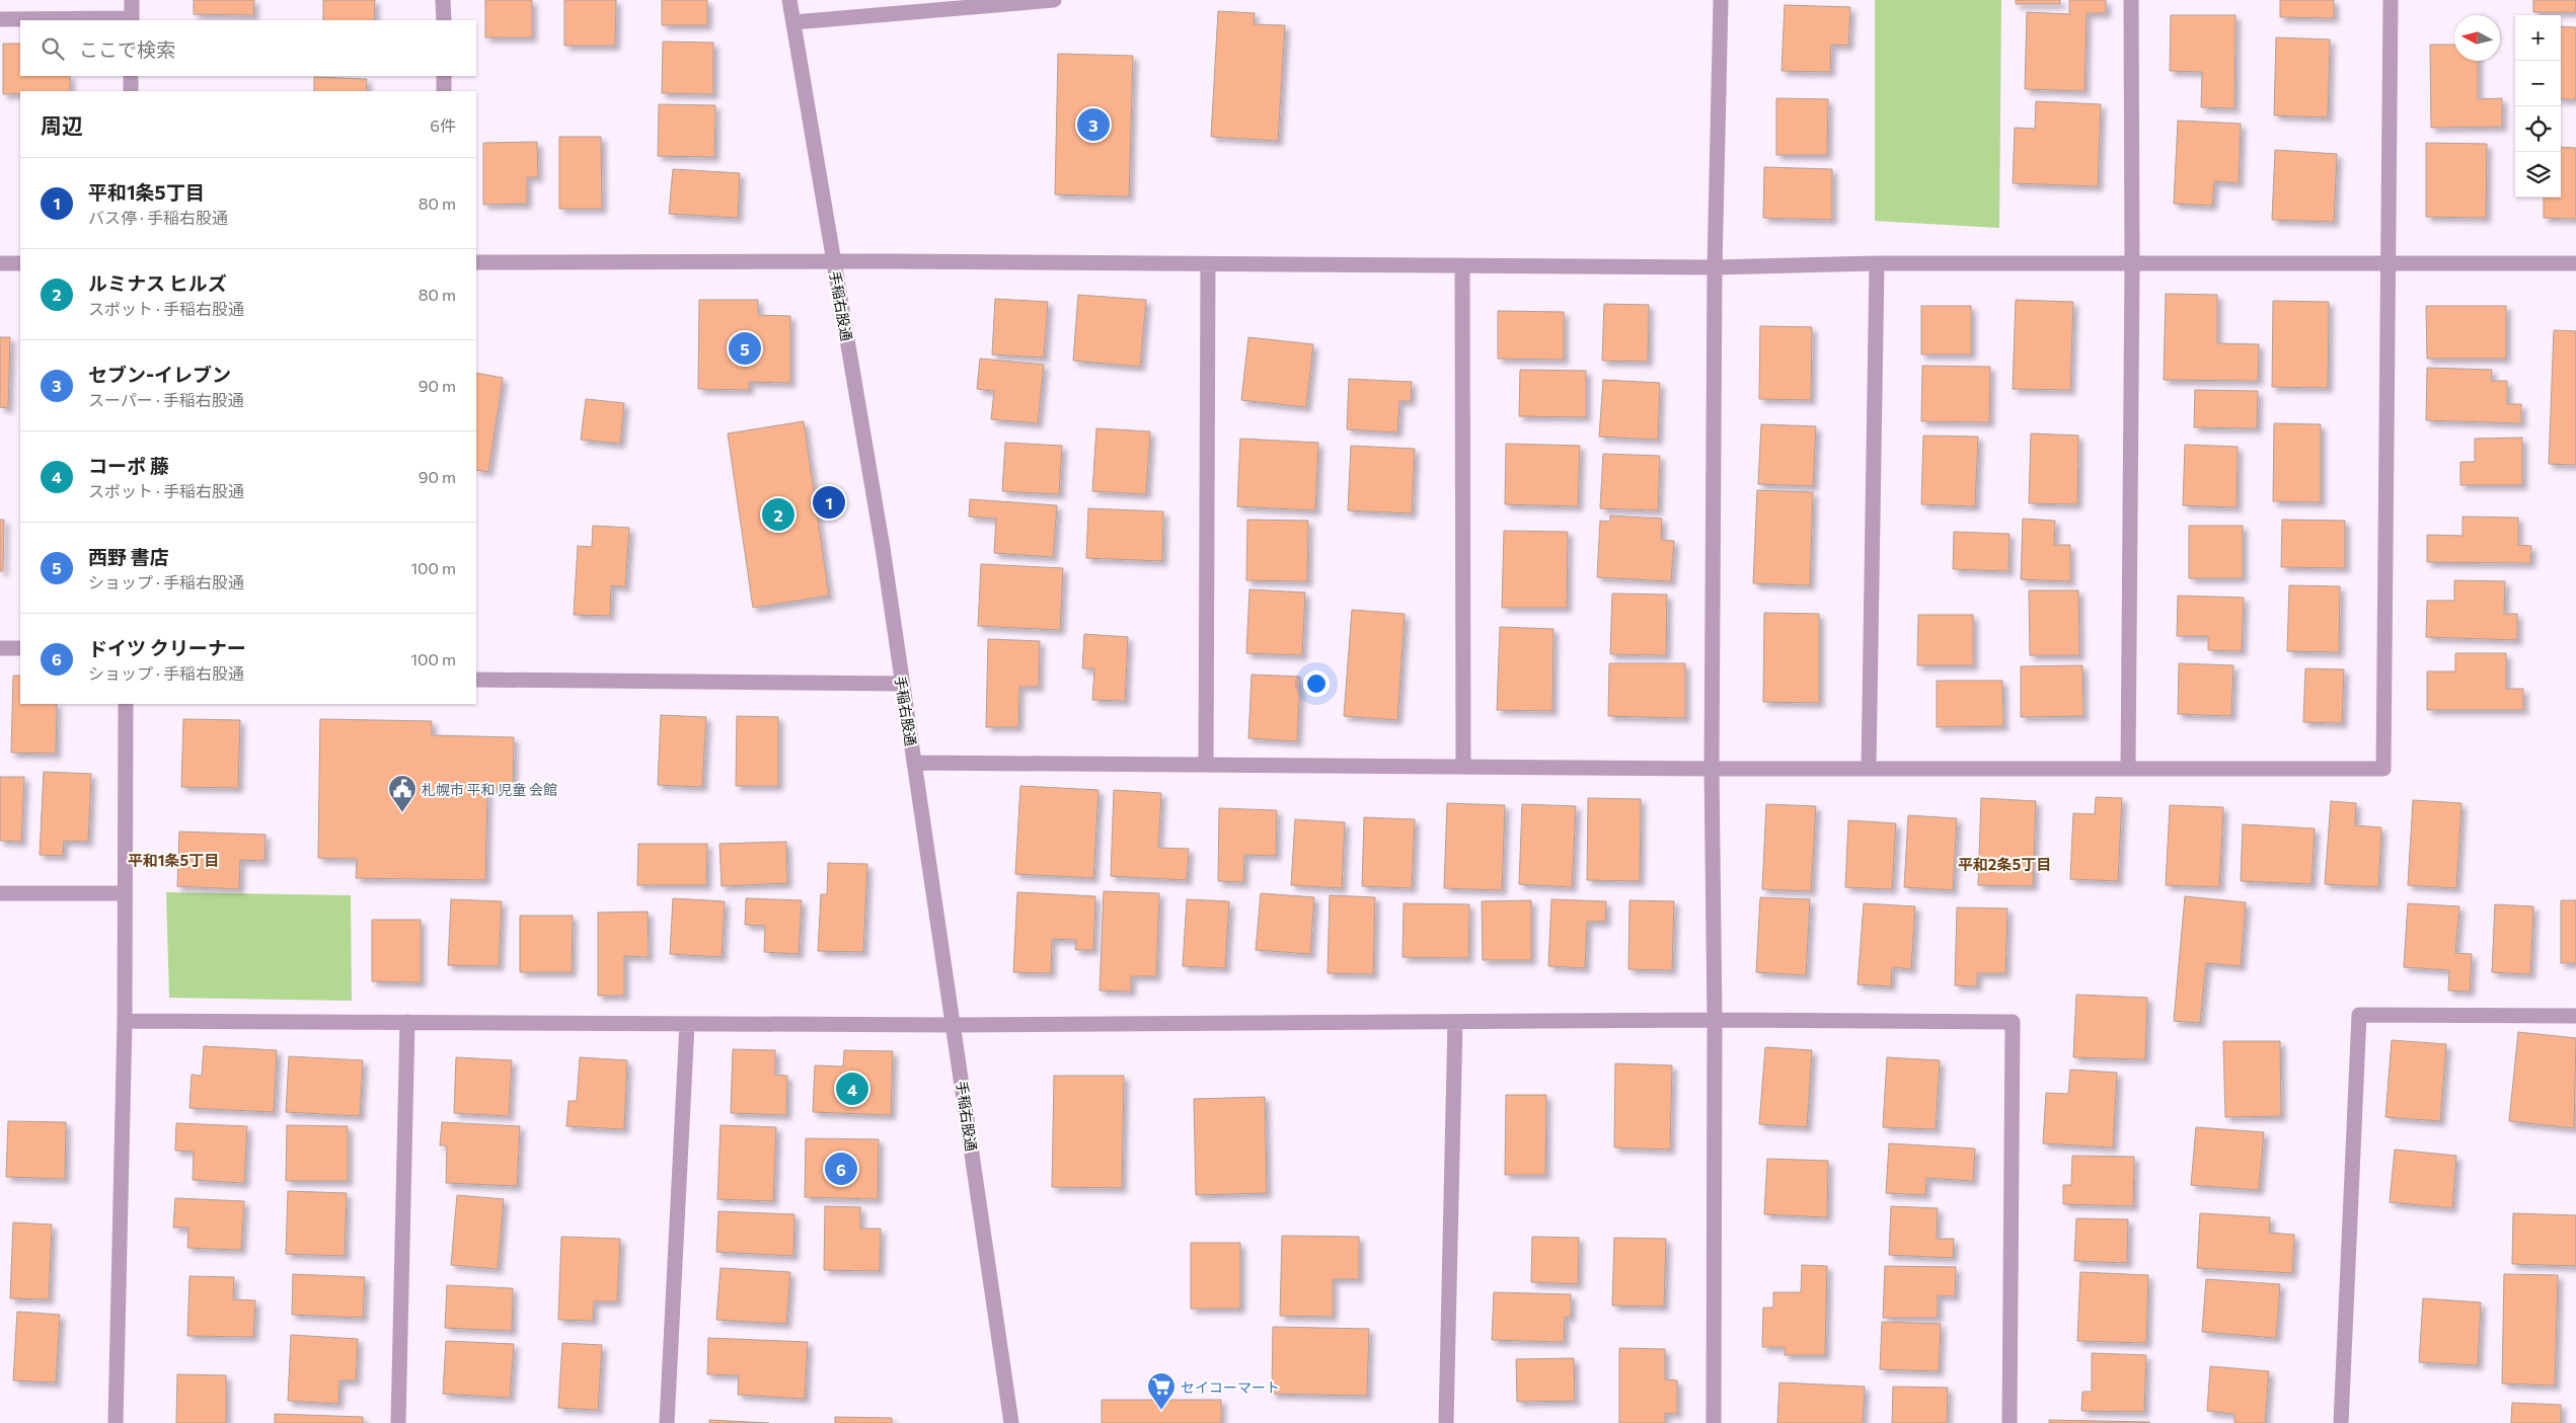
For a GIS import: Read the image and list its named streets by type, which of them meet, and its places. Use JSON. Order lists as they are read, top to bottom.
{
  "streets": {
    "street": ["手稲右股通"]
  },
  "districts": ["平和1条5丁目", "平和2条5丁目"],
  "places": {
    "public building": ["札幌市 平和 児童 会館"],
    "supermarket": ["セイコーマート"]
  },
  "north": "left",
  "page": {
    "map_buttons": ["+", "−"],
    "search": "ここで検索",
    "heading": ["周辺", "6件"],
    "pins": [
      "3",
      "5",
      "1",
      "2",
      "4",
      "6"
    ],
    "list": [
      {
        "mark": "1",
        "name": "平和1条5丁目",
        "note": "バス停 · 手稲右股通",
        "value": "80 m"
      },
      {
        "mark": "2",
        "name": "ルミナス ヒルズ",
        "note": "スポット · 手稲右股通",
        "value": "80 m"
      },
      {
        "mark": "3",
        "name": "セブン-イレブン",
        "note": "スーパー · 手稲右股通",
        "value": "90 m"
      },
      {
        "mark": "4",
        "name": "コーポ 藤",
        "note": "スポット · 手稲右股通",
        "value": "90 m"
      },
      {
        "mark": "5",
        "name": "西野 書店",
        "note": "ショップ · 手稲右股通",
        "value": "100 m"
      },
      {
        "mark": "6",
        "name": "ドイツ クリーナー",
        "note": "ショップ · 手稲右股通",
        "value": "100 m"
      }
    ]
  }
}
